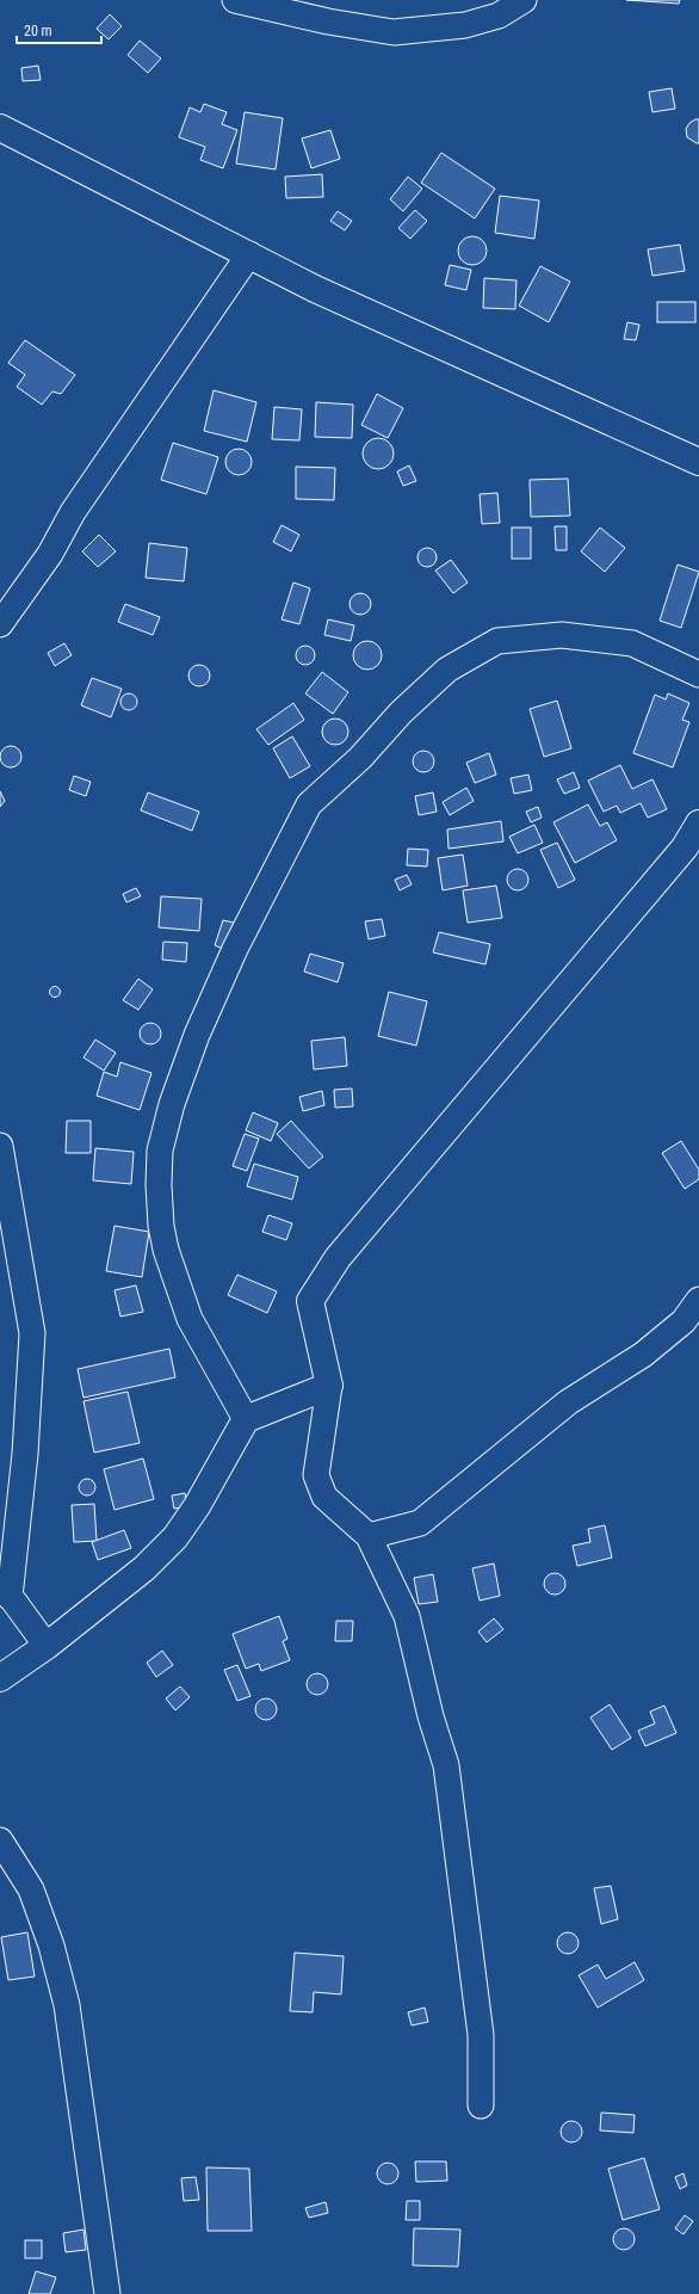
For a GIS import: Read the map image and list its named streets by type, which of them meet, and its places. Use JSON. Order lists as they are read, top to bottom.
{
  "scale_bar": "20 m"
}
